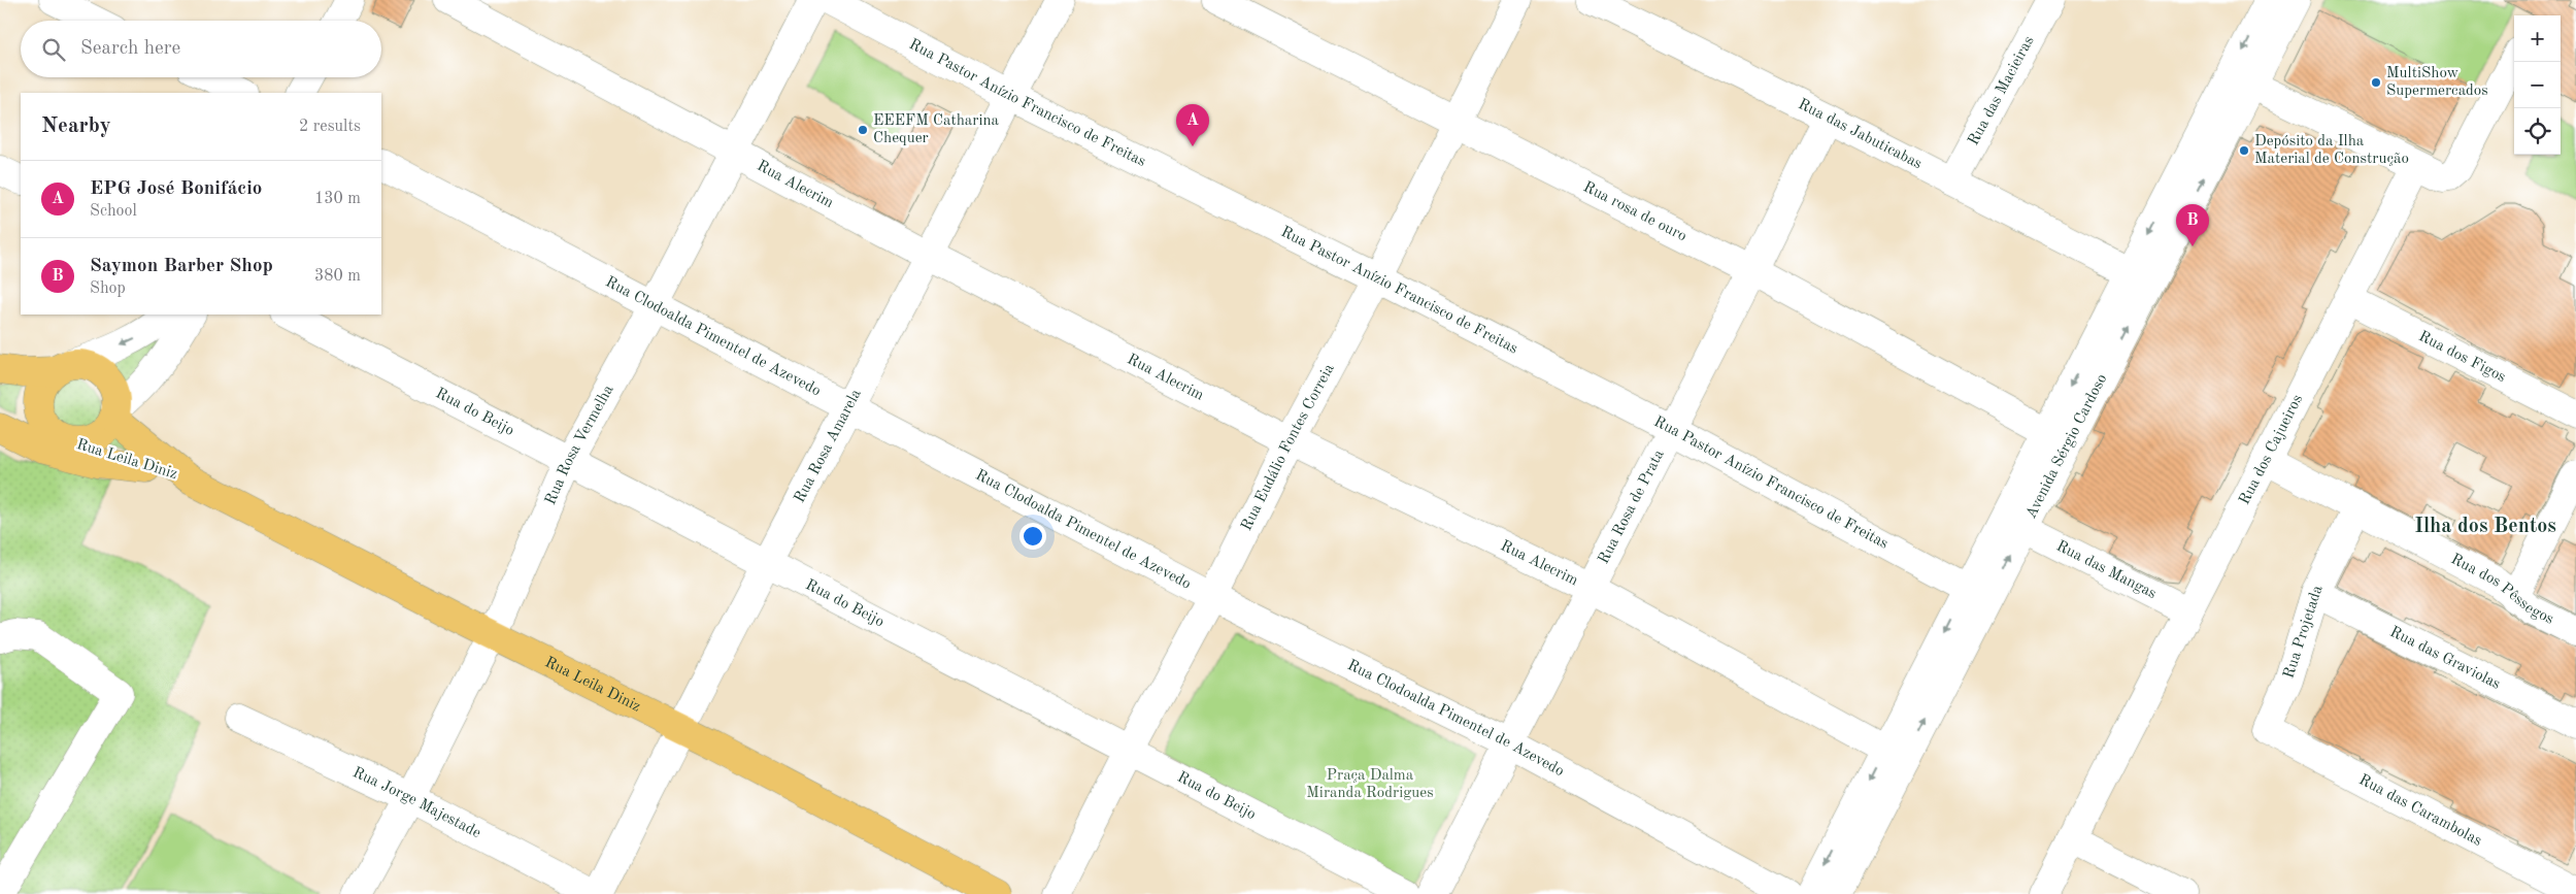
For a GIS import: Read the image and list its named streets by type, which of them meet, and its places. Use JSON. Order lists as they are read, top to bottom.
{
  "streets": {
    "main road": ["Rua Leila Diniz"],
    "street": [
      "Rua das Macieiras",
      "Rua Pastor Anízio Francisco de Freitas",
      "Rua das Jabuticabas",
      "Rua Alecrim",
      "Rua rosa de ouro",
      "Rua Clodoalda Pimentel de Azevedo",
      "Rua dos Figos",
      "Rua do Beijo",
      "Rua Rosa Vermelha",
      "Rua Rosa Amarela",
      "Avenida Sérgio Cardoso",
      "Rua Eudálio Fontes Correia",
      "Rua dos Cajueiros",
      "Rua Rosa de Prata",
      "Rua das Mangas",
      "Rua dos Pêssegos",
      "Rua Projetada",
      "Rua das Graviolas",
      "Rua Jorge Majestade",
      "Rua das Carambolas"
    ]
  },
  "crossings": [
    ["Rua das Macieiras", "Rua das Jabuticabas"],
    ["Rua Pastor Anízio Francisco de Freitas", "Rua Rosa Amarela"],
    ["Rua Pastor Anízio Francisco de Freitas", "Avenida Sérgio Cardoso"],
    ["Rua Pastor Anízio Francisco de Freitas", "Rua Eudálio Fontes Correia"],
    ["Rua Pastor Anízio Francisco de Freitas", "Rua Rosa de Prata"],
    ["Rua das Jabuticabas", "Avenida Sérgio Cardoso"],
    ["Rua das Jabuticabas", "Rua Rosa de Prata"],
    ["Rua Alecrim", "Rua Rosa Vermelha"],
    ["Rua Alecrim", "Rua Rosa Amarela"],
    ["Rua Alecrim", "Avenida Sérgio Cardoso"],
    ["Rua Alecrim", "Rua Eudálio Fontes Correia"],
    ["Rua Alecrim", "Rua Rosa de Prata"],
    ["Rua rosa de ouro", "Avenida Sérgio Cardoso"],
    ["Rua rosa de ouro", "Rua Eudálio Fontes Correia"],
    ["Rua rosa de ouro", "Rua Rosa de Prata"],
    ["Rua Clodoalda Pimentel de Azevedo", "Rua Rosa Vermelha"],
    ["Rua Clodoalda Pimentel de Azevedo", "Rua Rosa Amarela"],
    ["Rua Clodoalda Pimentel de Azevedo", "Rua Eudálio Fontes Correia"],
    ["Rua Clodoalda Pimentel de Azevedo", "Rua Rosa de Prata"],
    ["Rua dos Figos", "Rua dos Cajueiros"],
    ["Rua do Beijo", "Rua Rosa Vermelha"],
    ["Rua do Beijo", "Rua Rosa Amarela"],
    ["Rua do Beijo", "Rua Eudálio Fontes Correia"],
    ["Rua Rosa Vermelha", "Rua Leila Diniz"],
    ["Rua Rosa Vermelha", "Rua Jorge Majestade"],
    ["Rua Rosa Amarela", "Rua Leila Diniz"],
    ["Avenida Sérgio Cardoso", "Rua das Mangas"],
    ["Rua dos Cajueiros", "Rua das Mangas"],
    ["Rua dos Cajueiros", "Rua dos Pêssegos"],
    ["Rua dos Pêssegos", "Rua Projetada"],
    ["Rua Projetada", "Rua das Graviolas"],
    ["Rua Projetada", "Rua das Carambolas"]
  ],
  "districts": ["Ilha dos Bentos"],
  "parks": ["Praça Dalma Miranda Rodrigues"],
  "places": ["MultiShow Supermercados", "EEEFM Catharina Chequer", "Depósito da Ilha Material de Construção"],
  "page": {
    "map_buttons": ["+", "−"],
    "search": "Search here",
    "heading": ["Nearby", "2 results"],
    "pins": ["A", "B"],
    "list": [
      {
        "mark": "A",
        "name": "EPG José Bonifácio",
        "note": "School",
        "value": "130 m"
      },
      {
        "mark": "B",
        "name": "Saymon Barber Shop",
        "note": "Shop",
        "value": "380 m"
      }
    ]
  }
}
